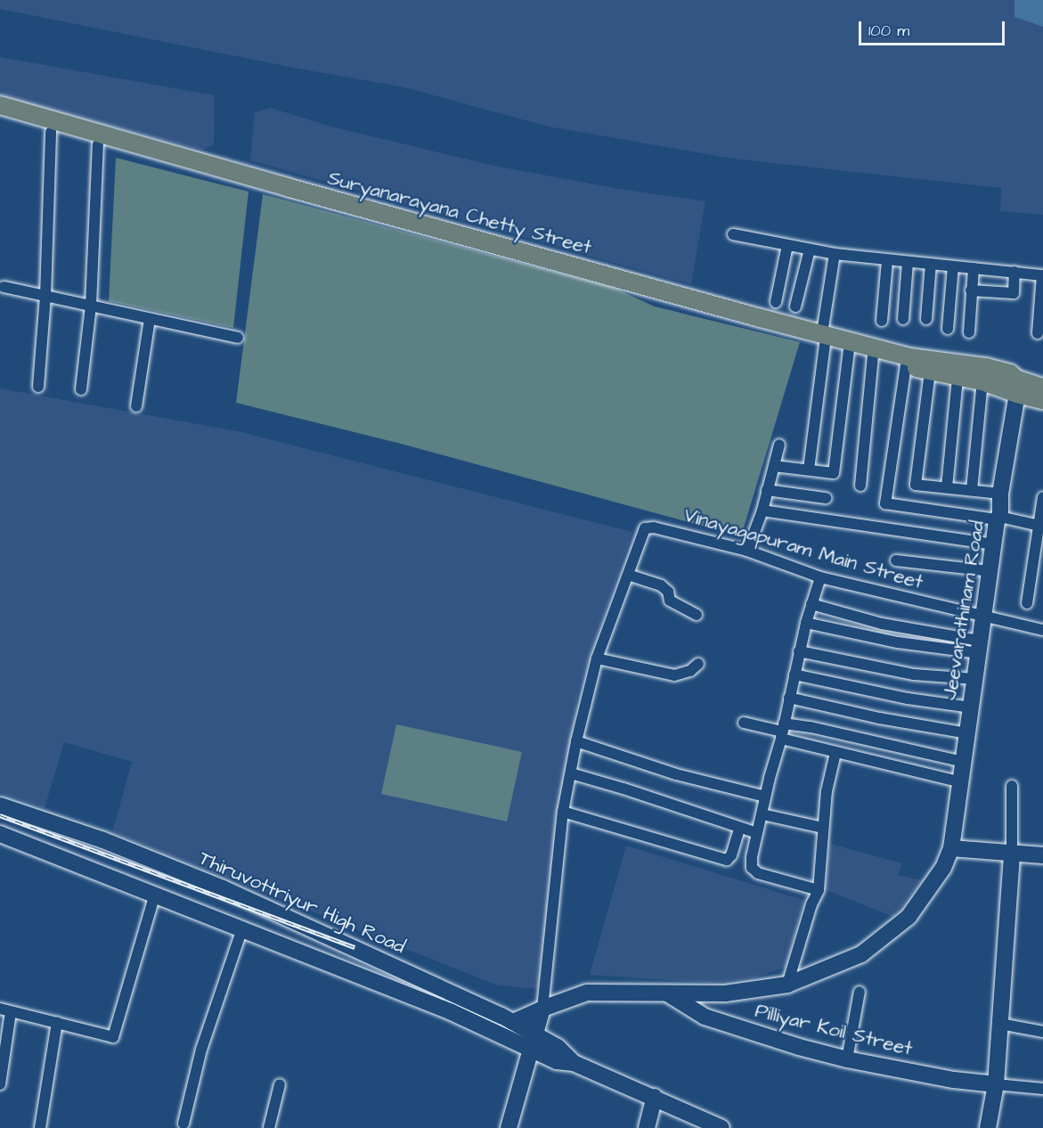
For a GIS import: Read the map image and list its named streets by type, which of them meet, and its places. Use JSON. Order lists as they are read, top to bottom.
{
  "streets": {
    "main road": [
      "Suryanarayana Chetty Street",
      "Jeevarathinam Road",
      "Thiruvottriyur High Road",
      "Pilliyar Koil Street"
    ],
    "street": ["Vinayagapuram Main Street"]
  },
  "crossings": [
    ["Vinayagapuram Main Street", "Jeevarathinam Road"],
    ["Jeevarathinam Road", "Thiruvottriyur High Road"],
    ["Jeevarathinam Road", "Pilliyar Koil Street"]
  ],
  "scale_bar": "100 m"
}
